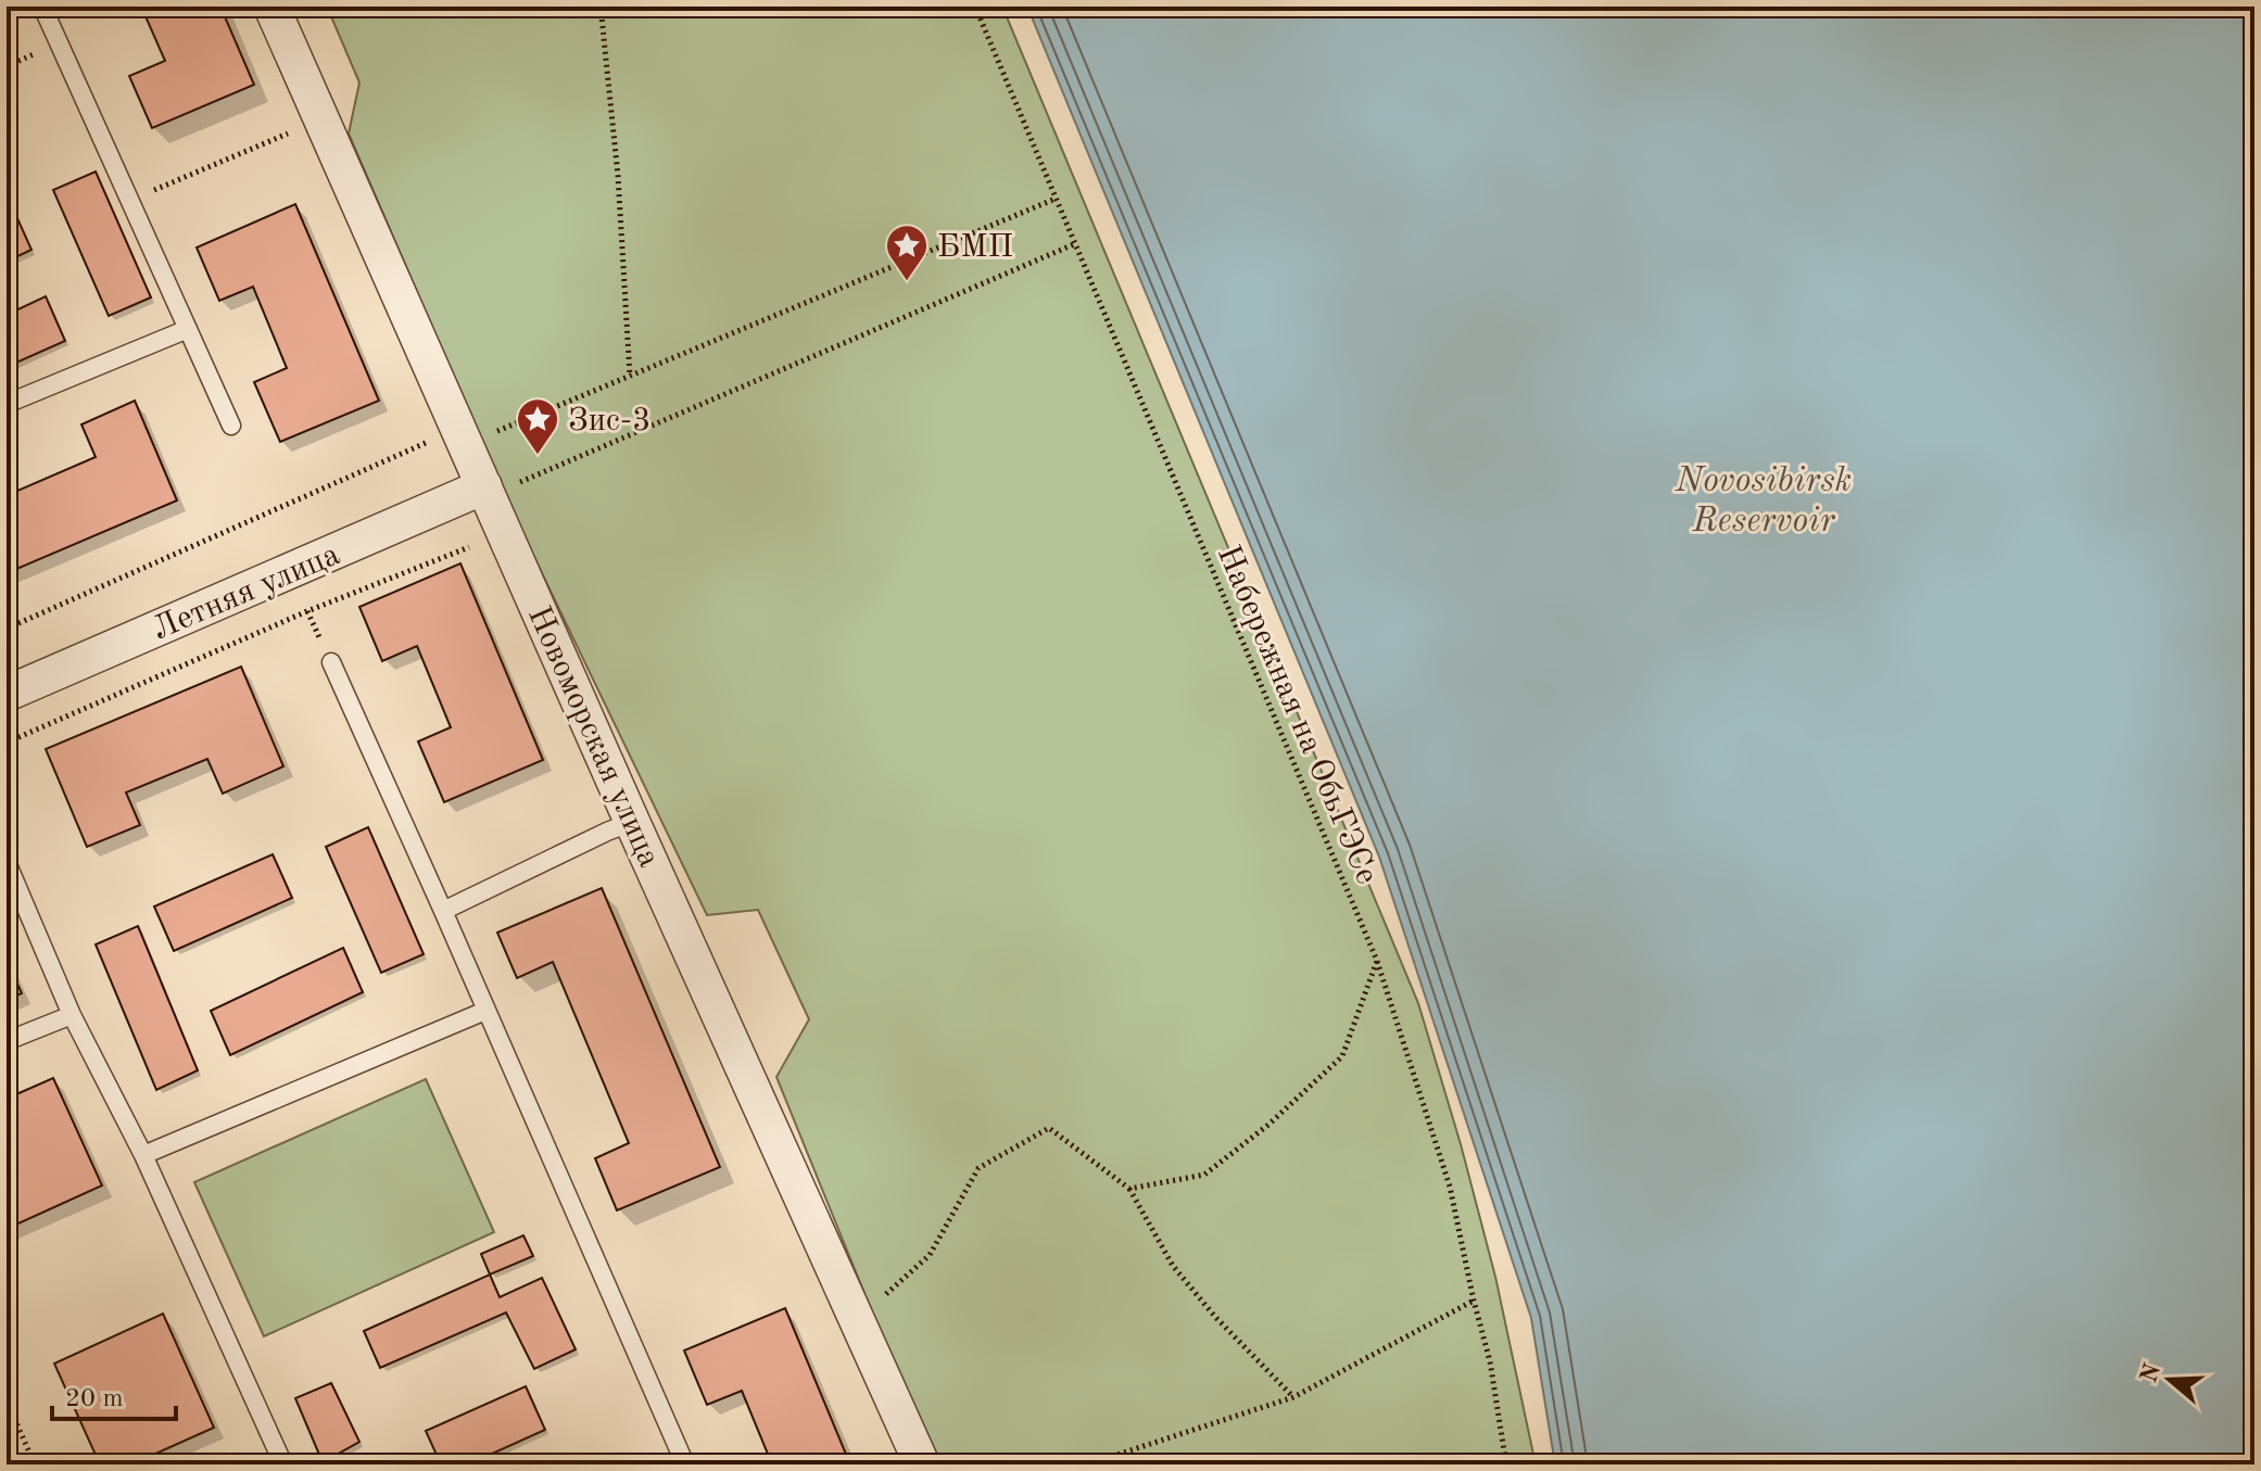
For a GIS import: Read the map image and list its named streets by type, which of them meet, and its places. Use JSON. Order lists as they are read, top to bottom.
{
  "streets": {
    "street": ["Летняя улица", "Новоморская улица"],
    "path": ["Набережная на ОбьГЭСе"]
  },
  "crossings": [
    ["Летняя улица", "Новоморская улица"]
  ],
  "water": ["Novosibirsk Reservoir"],
  "places": {
    "place": ["БМП", "Зис-3"]
  },
  "scale_bar": "20 m",
  "north": "left"
}
